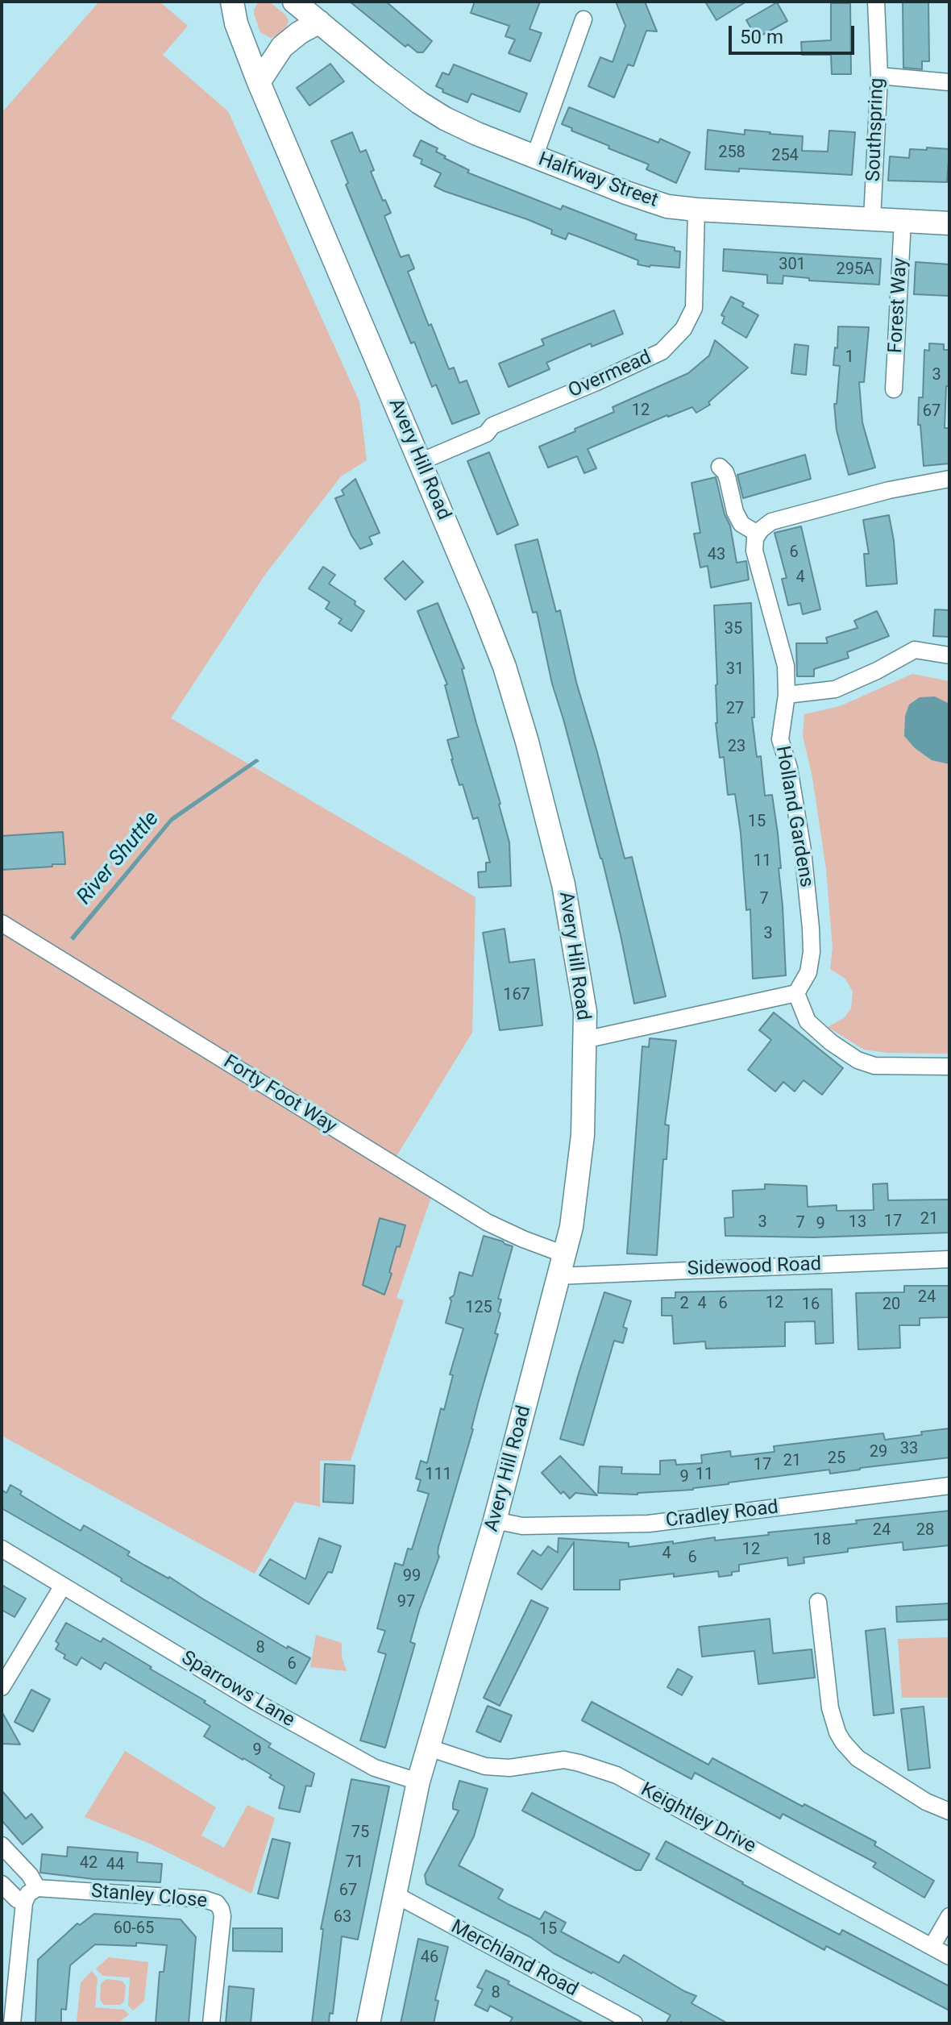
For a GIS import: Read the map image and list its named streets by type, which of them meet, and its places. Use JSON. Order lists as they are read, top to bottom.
{
  "streets": {
    "street": [
      "Southspring",
      "Halfway Street",
      "Forest Way",
      "Overmead",
      "Avery Hill Road",
      "Holland Gardens",
      "Forty Foot Way",
      "Sidewood Road",
      "Cradley Road",
      "Sparrows Lane",
      "Keightley Drive",
      "Stanley Close",
      "Merchland Road"
    ]
  },
  "crossings": [
    ["Southspring", "Halfway Street"],
    ["Halfway Street", "Forest Way"],
    ["Halfway Street", "Overmead"],
    ["Overmead", "Avery Hill Road"],
    ["Avery Hill Road", "Forty Foot Way"],
    ["Avery Hill Road", "Sidewood Road"],
    ["Avery Hill Road", "Cradley Road"],
    ["Avery Hill Road", "Sparrows Lane"],
    ["Avery Hill Road", "Keightley Drive"],
    ["Avery Hill Road", "Merchland Road"],
    ["Forty Foot Way", "Sidewood Road"]
  ],
  "water": ["River Shuttle"],
  "house_numbers": [
    "258",
    "254",
    "301",
    "295A",
    "1",
    "3",
    "12",
    "67",
    "6",
    "43",
    "4",
    "35",
    "31",
    "27",
    "23",
    "15",
    "11",
    "7",
    "3",
    "167",
    "21",
    "17",
    "3",
    "13",
    "7",
    "9",
    "24",
    "12",
    "2",
    "4",
    "6",
    "16",
    "20",
    "125",
    "33",
    "29",
    "25",
    "21",
    "17",
    "111",
    "11",
    "9",
    "24",
    "28",
    "18",
    "12",
    "4",
    "6",
    "99",
    "97",
    "8",
    "6",
    "9",
    "75",
    "71",
    "42",
    "44",
    "67",
    "63",
    "60-65",
    "15",
    "46",
    "8"
  ],
  "scale_bar": "50 m"
}
